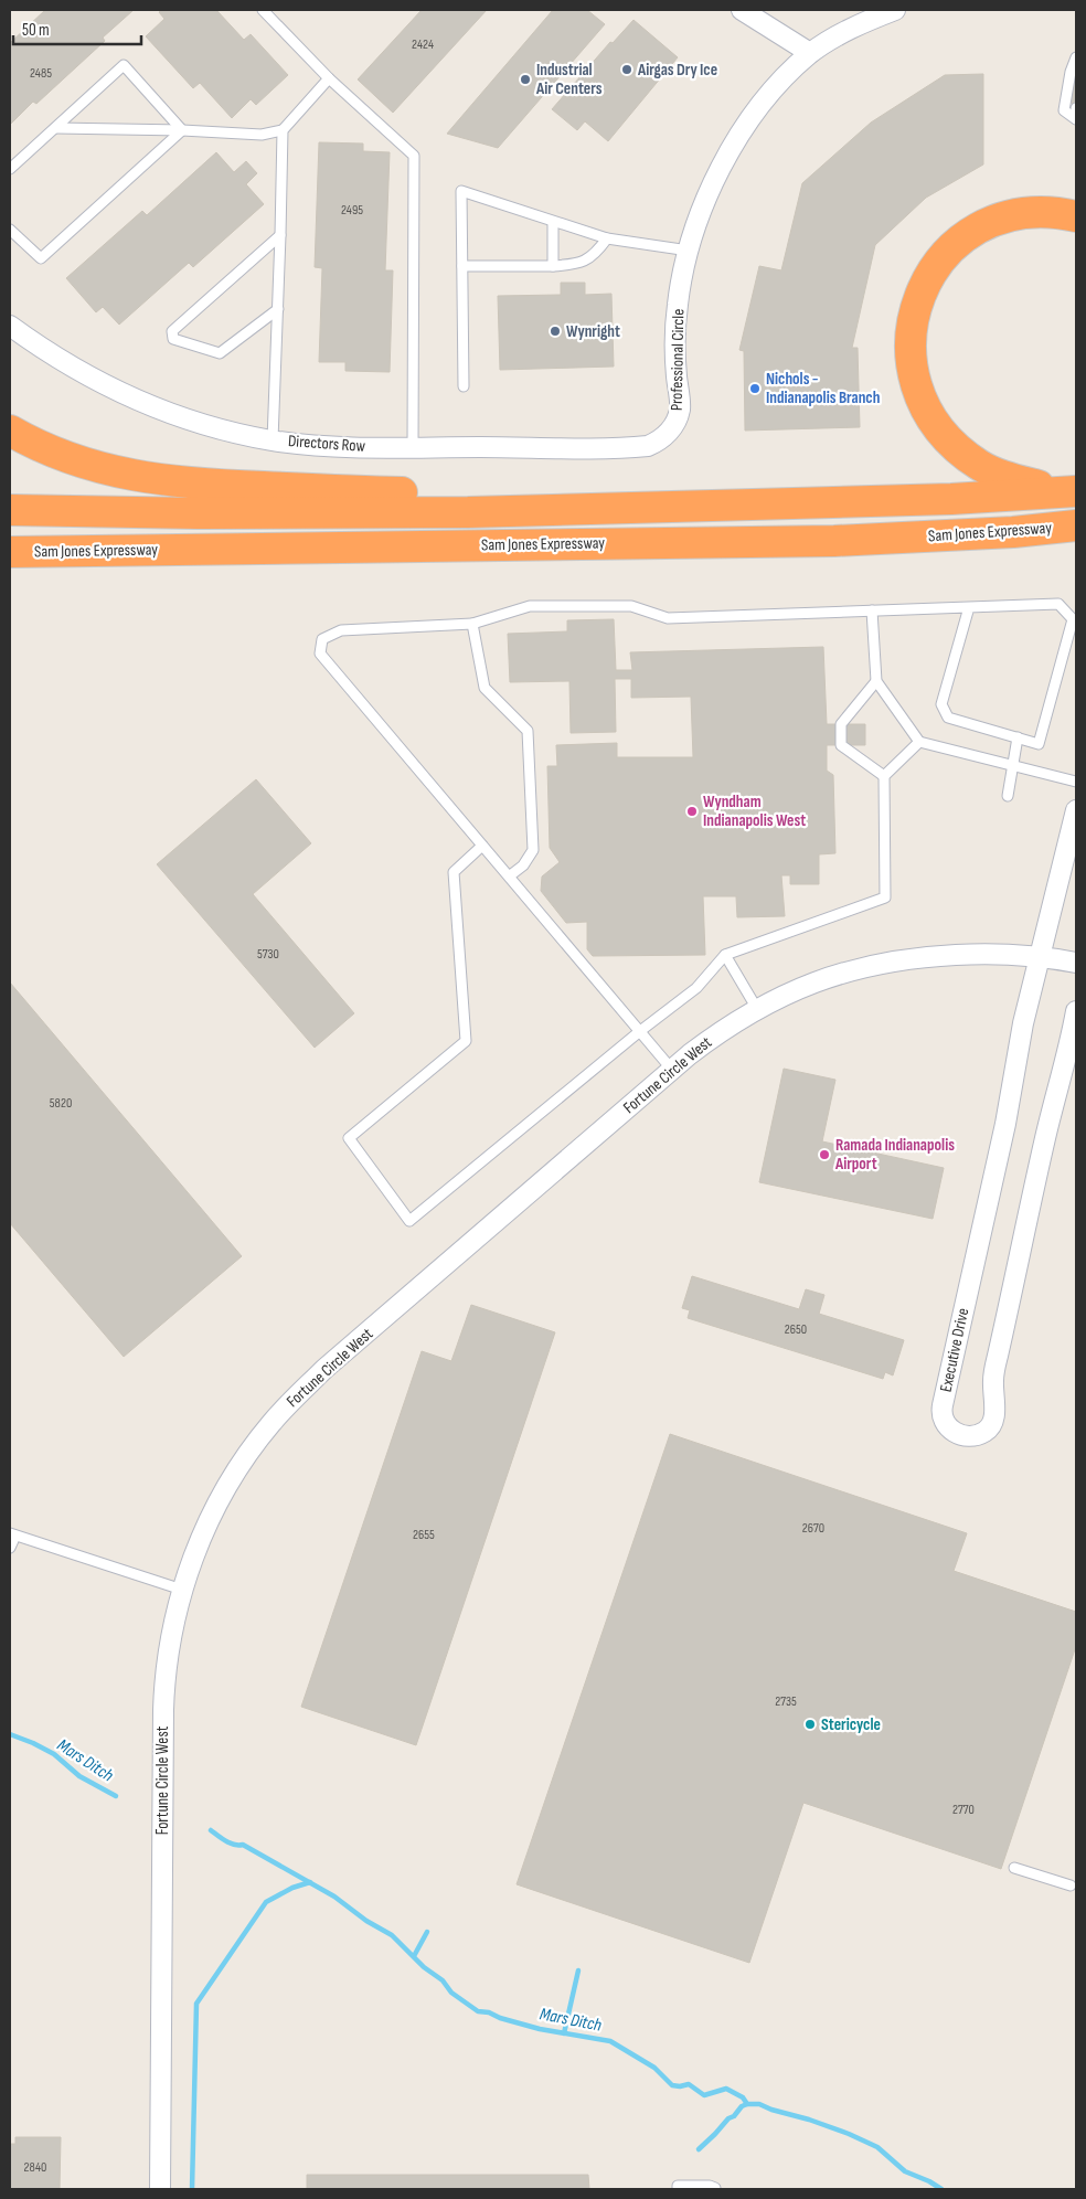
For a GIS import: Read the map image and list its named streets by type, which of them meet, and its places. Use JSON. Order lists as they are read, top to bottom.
{
  "streets": {
    "highway": ["Sam Jones Expressway"],
    "street": [
      "Professional Circle",
      "Directors Row",
      "Fortune Circle West",
      "Executive Drive"
    ]
  },
  "crossings": [
    ["Professional Circle", "Directors Row"],
    ["Fortune Circle West", "Executive Drive"]
  ],
  "water": ["Mars Ditch"],
  "places": [
    "Airgas Dry Ice",
    "Industrial Air Centers",
    "Wynright",
    "Nichols - Indianapolis Branch",
    "Wyndham Indianapolis West",
    "Ramada Indianapolis Airport",
    "Stericycle"
  ],
  "house_numbers": [
    "2424",
    "2485",
    "2495",
    "5730",
    "5820",
    "2650",
    "2670",
    "2655",
    "2735",
    "2770",
    "2840"
  ],
  "scale_bar": "50 m"
}
